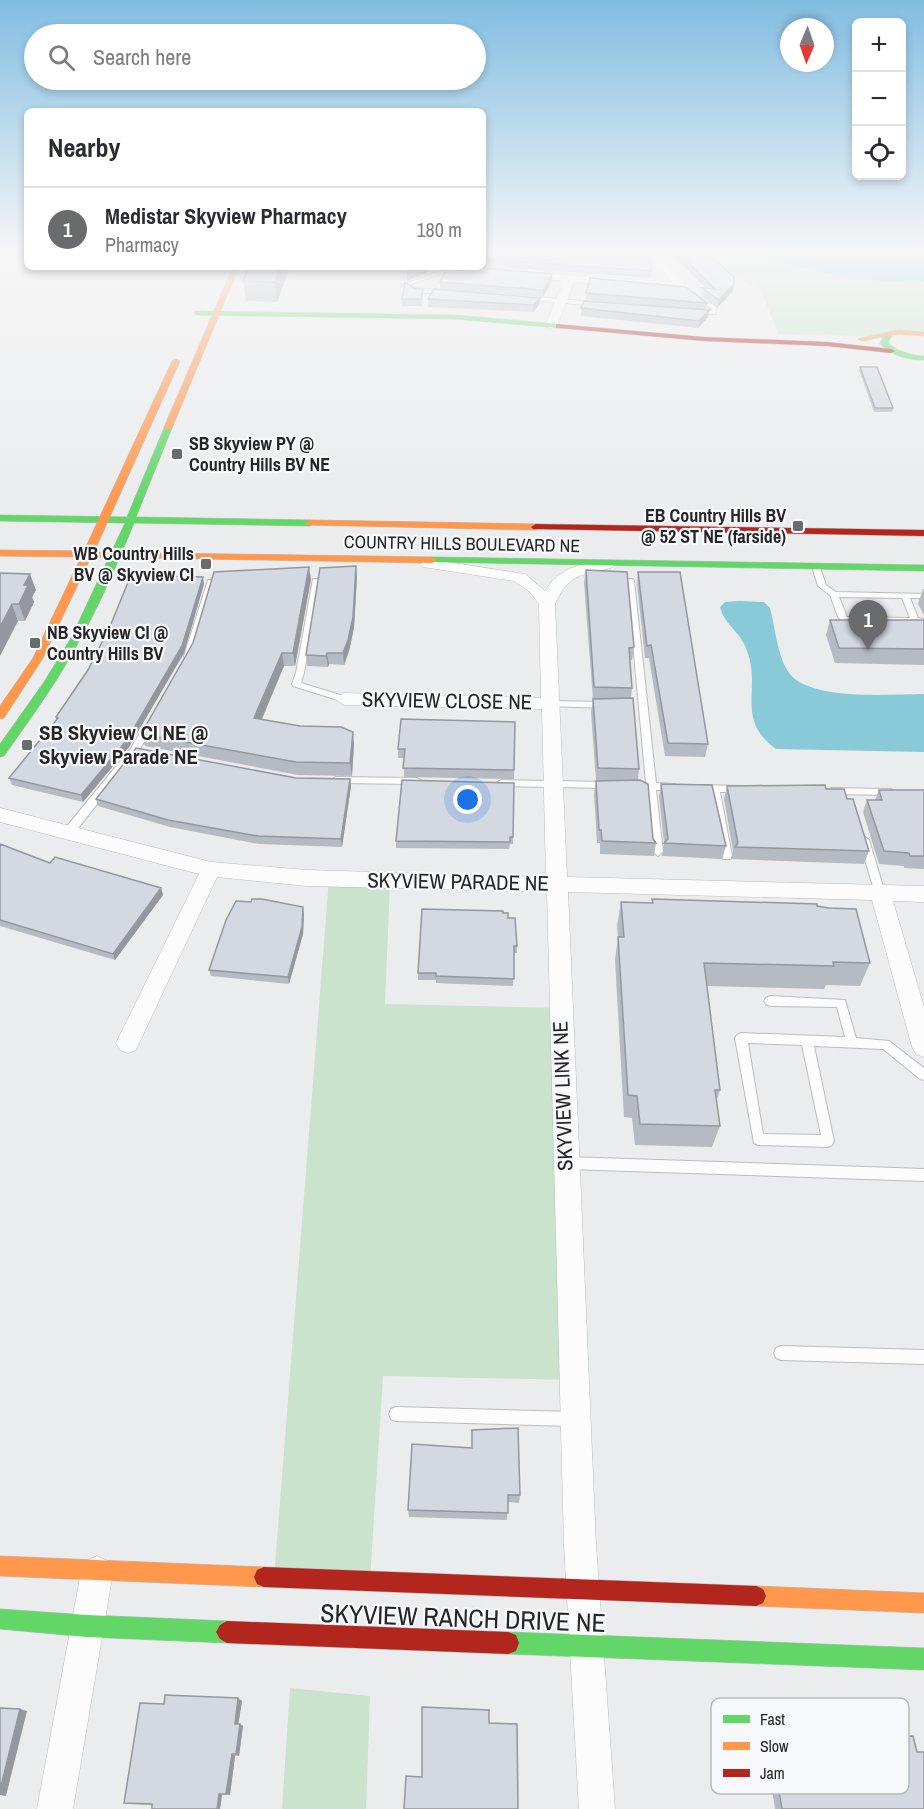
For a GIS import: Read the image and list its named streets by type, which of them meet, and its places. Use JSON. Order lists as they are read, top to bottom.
{
  "streets": {
    "street": [
      "COUNTRY HILLS BOULEVARD NE",
      "SKYVIEW CLOSE NE",
      "SKYVIEW PARADE NE",
      "SKYVIEW LINK NE",
      "SKYVIEW RANCH DRIVE NE"
    ]
  },
  "crossings": [
    ["COUNTRY HILLS BOULEVARD NE", "SKYVIEW LINK NE"],
    ["SKYVIEW CLOSE NE", "SKYVIEW LINK NE"],
    ["SKYVIEW PARADE NE", "SKYVIEW LINK NE"],
    ["SKYVIEW LINK NE", "SKYVIEW RANCH DRIVE NE"]
  ],
  "places": {
    "transit": [
      "SB Skyview PY @ Country Hills BV NE",
      "EB Country Hills BV @ 52 ST NE (farside)",
      "WB Country Hills BV @ Skyview CI",
      "NB Skyview CI @ Country Hills BV",
      "SB Skyview CI NE @ Skyview Parade NE"
    ]
  },
  "legend": ["Fast", "Slow", "Jam"],
  "north": "bottom",
  "page": {
    "map_buttons": ["+", "−"],
    "search": "Search here",
    "heading": "Nearby",
    "list": [
      {
        "mark": "1",
        "name": "Medistar Skyview Pharmacy",
        "note": "Pharmacy",
        "value": "180 m"
      }
    ],
    "pins": "1"
  }
}
